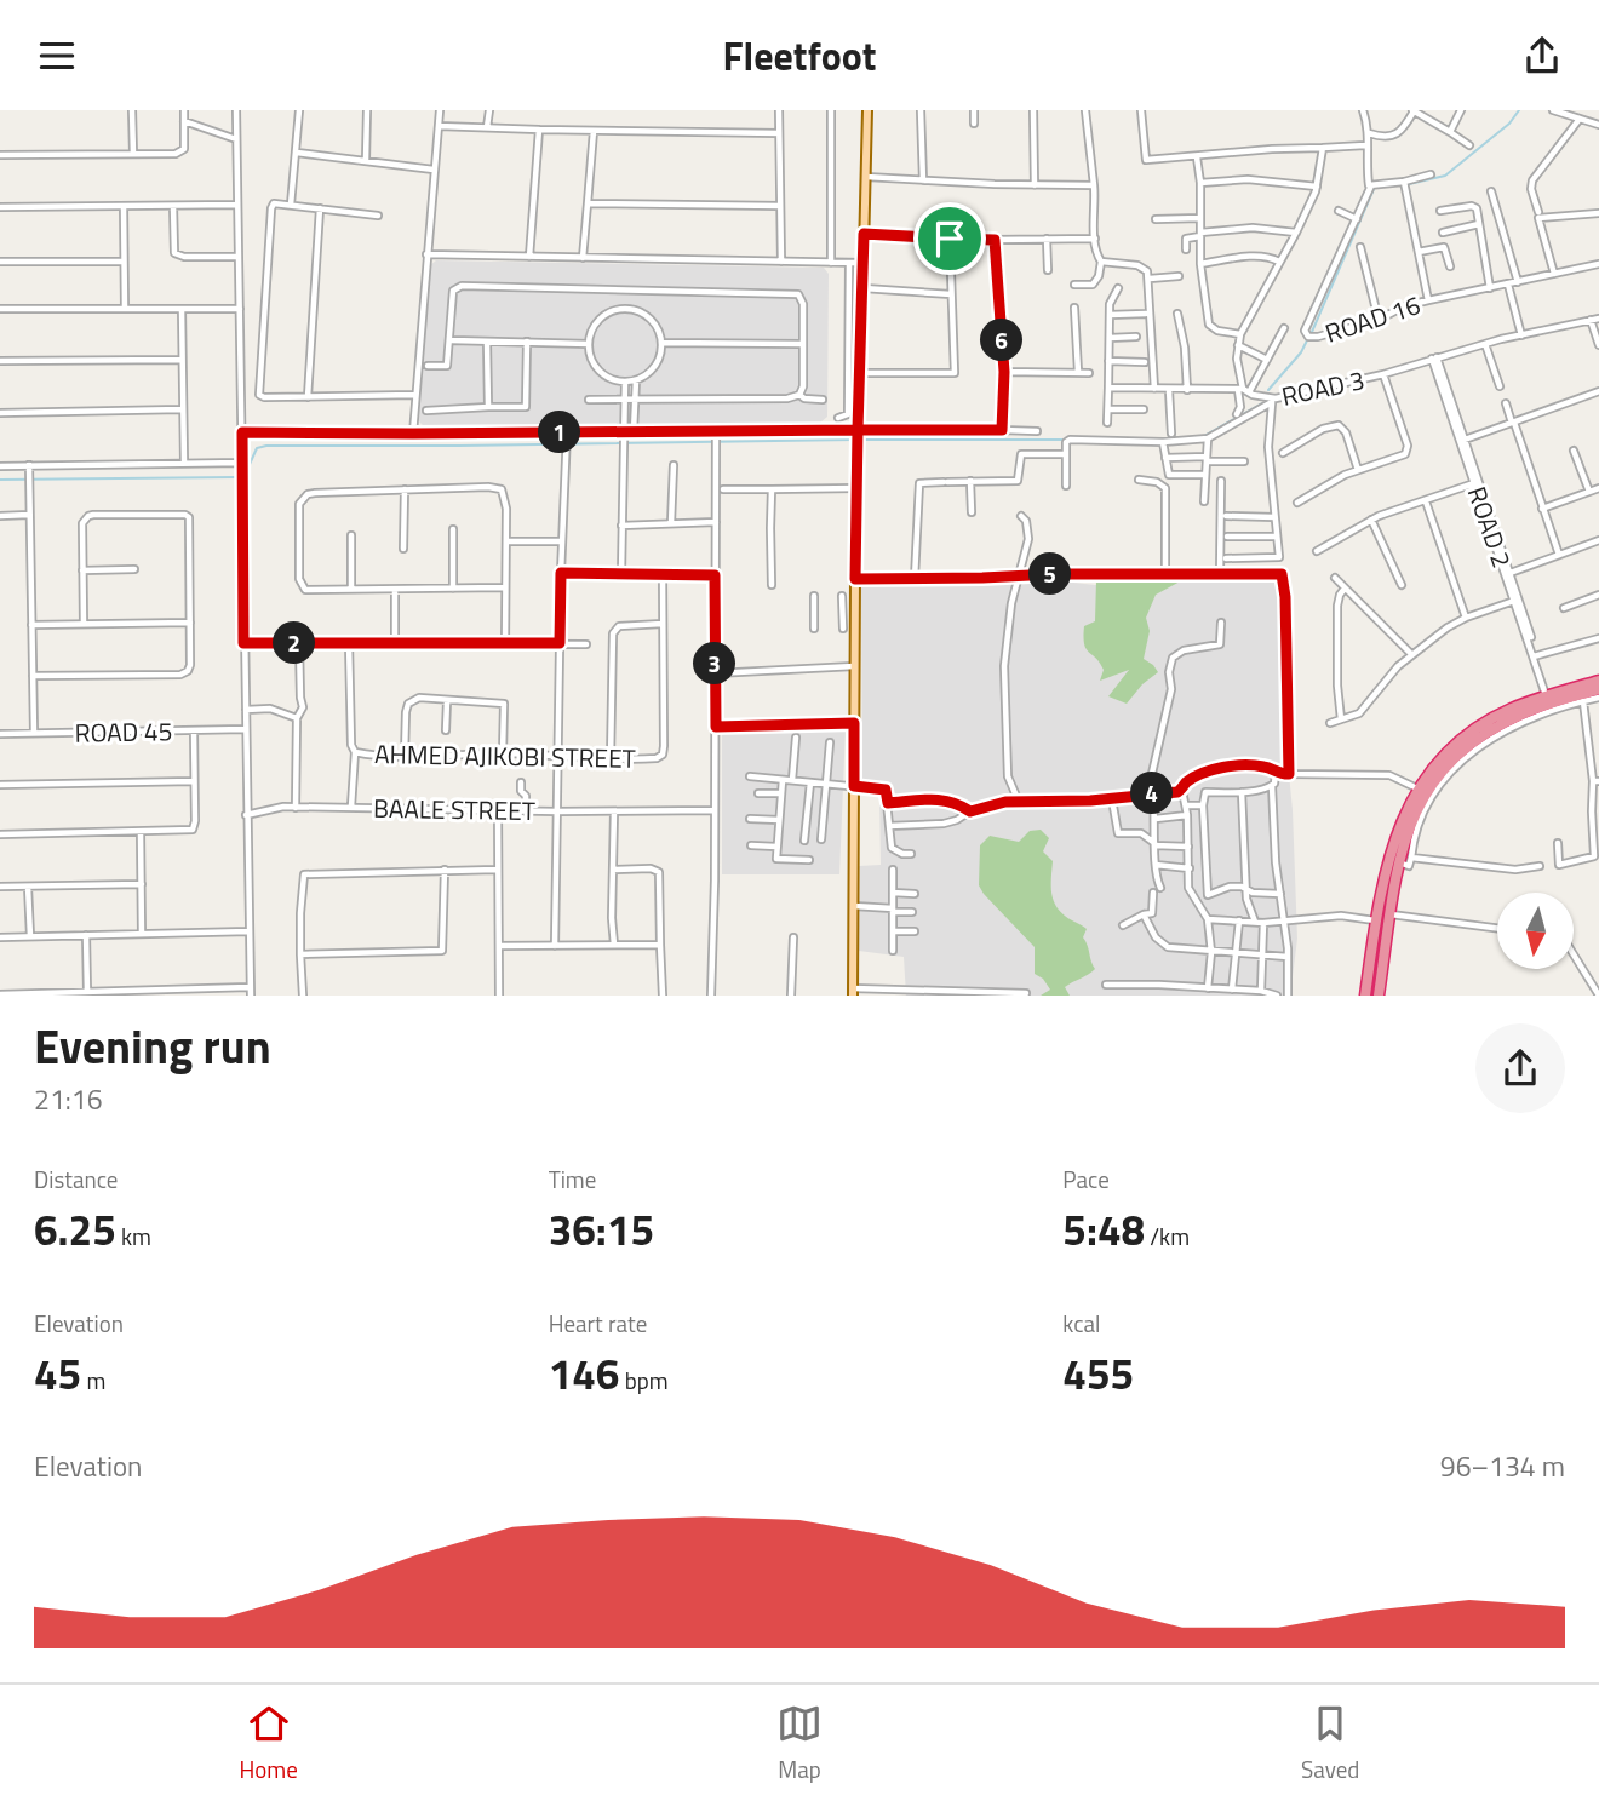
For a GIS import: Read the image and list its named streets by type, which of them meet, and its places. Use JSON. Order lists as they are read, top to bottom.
{
  "streets": {
    "street": [
      "ROAD 16",
      "ROAD 3",
      "ROAD 2",
      "ROAD 45",
      "AHMED AJIKOBI STREET",
      "BAALE STREET"
    ]
  },
  "crossings": [
    ["ROAD 3", "ROAD 2"]
  ],
  "north": "bottom",
  "page": {
    "header": "Fleetfoot",
    "pins": [
      "6",
      "1",
      "5",
      "2",
      "3",
      "4"
    ],
    "heading": ["Evening run", "21:16"],
    "stats": [
      ["Distance", "6.25 km"],
      ["Time", "36:15"],
      ["Pace", "5:48 /km"],
      ["Elevation", "45 m"],
      ["Heart rate", "146 bpm"],
      ["kcal", "455"]
    ],
    "chart": ["Elevation", "96–134 m"],
    "tabs": ["Home", "Map", "Saved"]
  }
}
